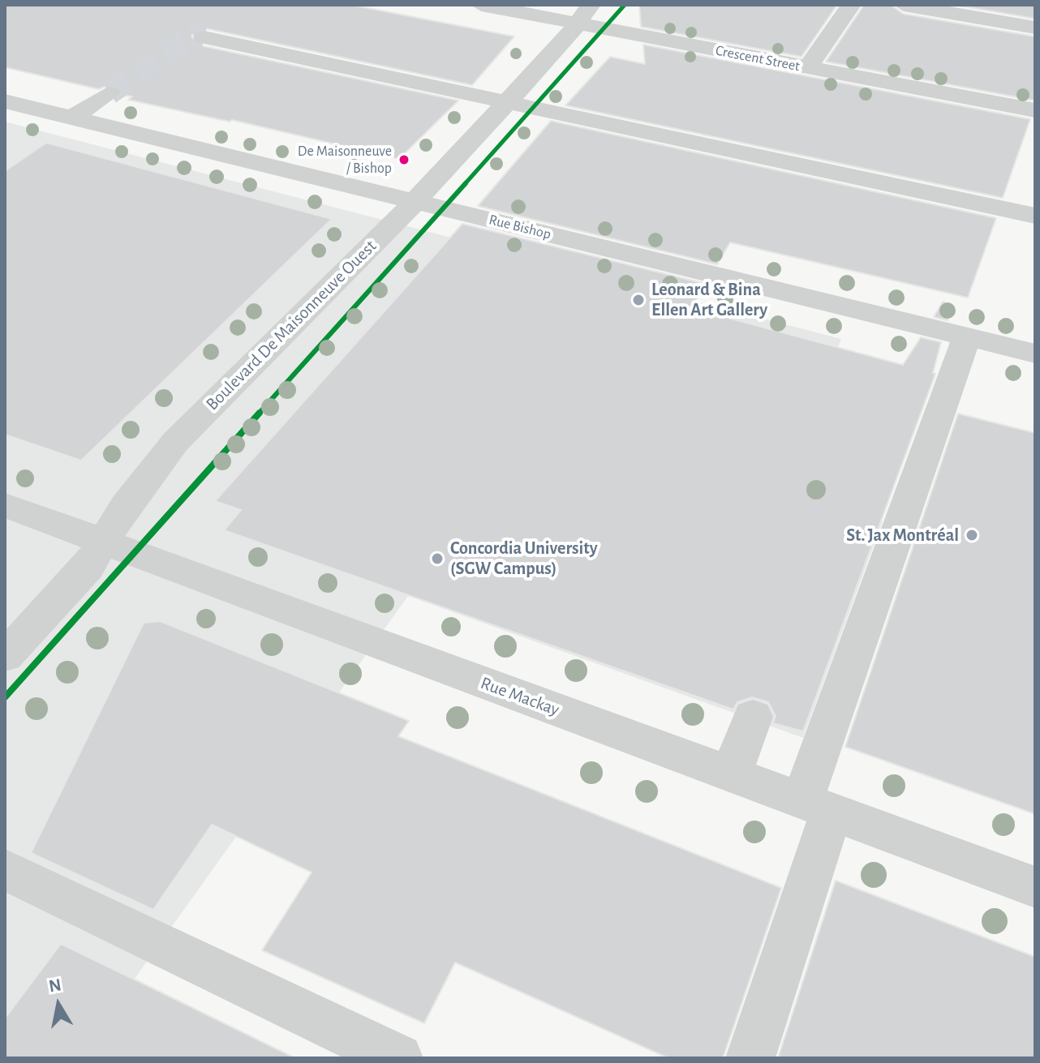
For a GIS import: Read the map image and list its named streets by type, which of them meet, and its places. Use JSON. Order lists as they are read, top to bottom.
{
  "streets": {
    "street": [
      "Crescent Street",
      "Rue Bishop",
      "Boulevard De Maisonneuve Ouest",
      "Rue Mackay"
    ]
  },
  "crossings": [
    ["Crescent Street", "Boulevard De Maisonneuve Ouest"],
    ["Rue Bishop", "Boulevard De Maisonneuve Ouest"],
    ["Boulevard De Maisonneuve Ouest", "Rue Mackay"]
  ],
  "places": [
    "De Maisonneuve / Bishop",
    "Leonard & Bina Ellen Art Gallery",
    "St. Jax Montréal",
    "Concordia University (SGW Campus)"
  ],
  "north": "top"
}
